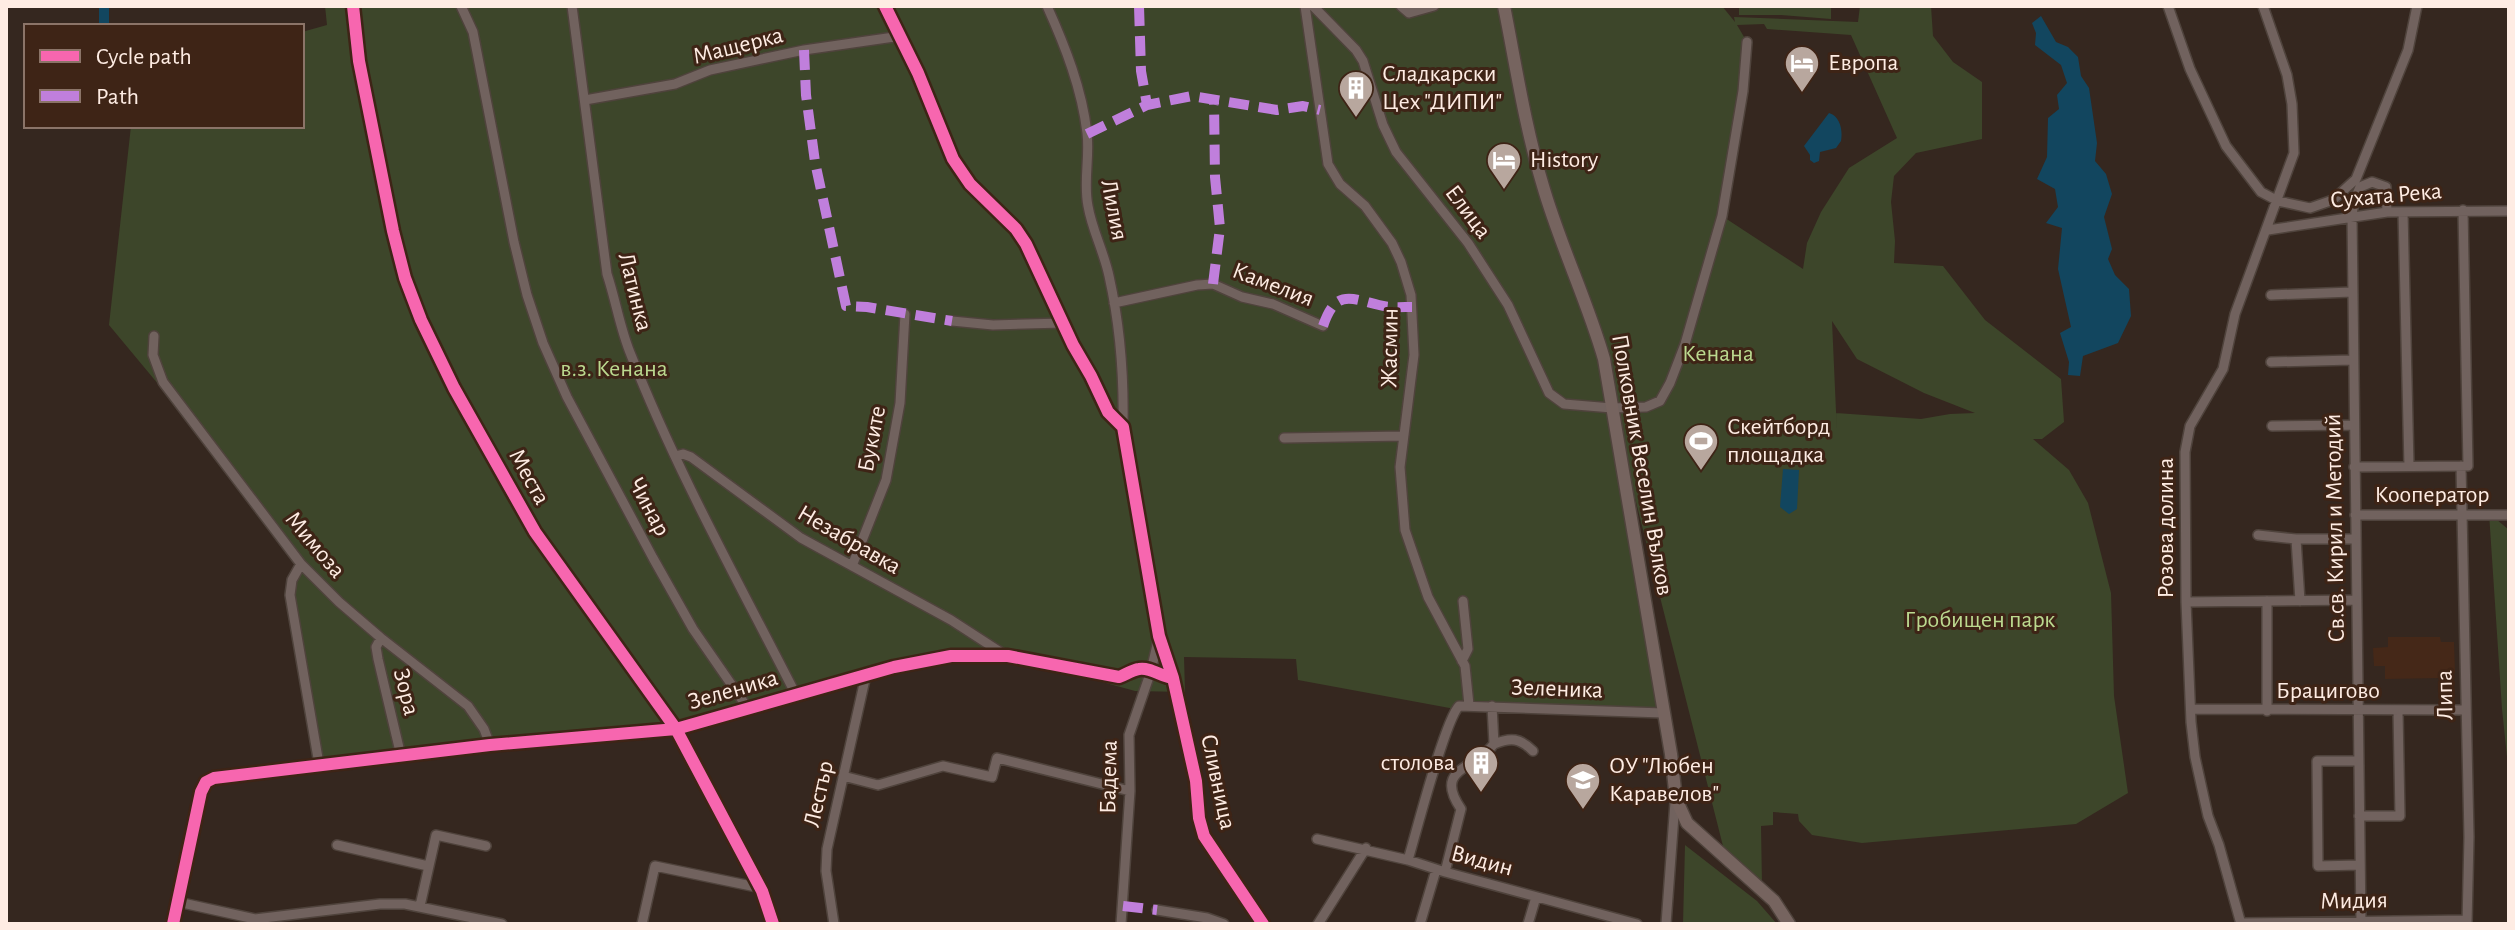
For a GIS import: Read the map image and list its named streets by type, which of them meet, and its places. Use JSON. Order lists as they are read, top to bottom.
{
  "streets": {
    "main road": ["Полковник Веселин Вълков"],
    "street": [
      "Мащерка",
      "Сухата Река",
      "Лилия",
      "Елица",
      "Камелия",
      "Латинка",
      "Жасмин",
      "Буките",
      "Места",
      "Кооператор",
      "Чинар",
      "Розова долина",
      "Св.св. Кирил и Методий",
      "Незабравка",
      "Мимоза",
      "Зеленика",
      "Брацигово",
      "Зора",
      "Липа",
      "Бадема",
      "Сливница",
      "Лестър",
      "Видин",
      "Мидия"
    ]
  },
  "crossings": [
    ["Мащерка", "Латинка"],
    ["Сухата Река", "Розова долина"],
    ["Сухата Река", "Св.св. Кирил и Методий"],
    ["Сухата Река", "Липа"],
    ["Лилия", "Камелия"],
    ["Лилия", "Бадема"],
    ["Лилия", "Сливница"],
    ["Елица", "Полковник Веселин Вълков"],
    ["Латинка", "Незабравка"],
    ["Латинка", "Зеленика"],
    ["Жасмин", "Зеленика"],
    ["Буките", "Незабравка"],
    ["Полковник Веселин Вълков", "Зеленика"],
    ["Места", "Зеленика"],
    ["Кооператор", "Св.св. Кирил и Методий"],
    ["Кооператор", "Липа"],
    ["Чинар", "Зеленика"],
    ["Розова долина", "Брацигово"],
    ["Розова долина", "Мидия"],
    ["Св.св. Кирил и Методий", "Брацигово"],
    ["Св.св. Кирил и Методий", "Мидия"],
    ["Незабравка", "Зеленика"],
    ["Мимоза", "Зеленика"],
    ["Мимоза", "Зора"],
    ["Зеленика", "Зора"],
    ["Зеленика", "Бадема"],
    ["Зеленика", "Сливница"],
    ["Зеленика", "Лестър"],
    ["Брацигово", "Липа"],
    ["Липа", "Мидия"],
    ["Бадема", "Сливница"]
  ],
  "parks": ["Кенана", "в.з. Кенана", "Гробищен парк"],
  "places": {
    "hotel": ["Европа", "History"],
    "building": ["Сладкарски Цех \"ДИПИ\"", "столова"],
    "sports": ["Скейтборд площадка"],
    "school or university": ["ОУ \"Любен Каравелов\""]
  },
  "legend": ["Cycle path", "Path"]
}
